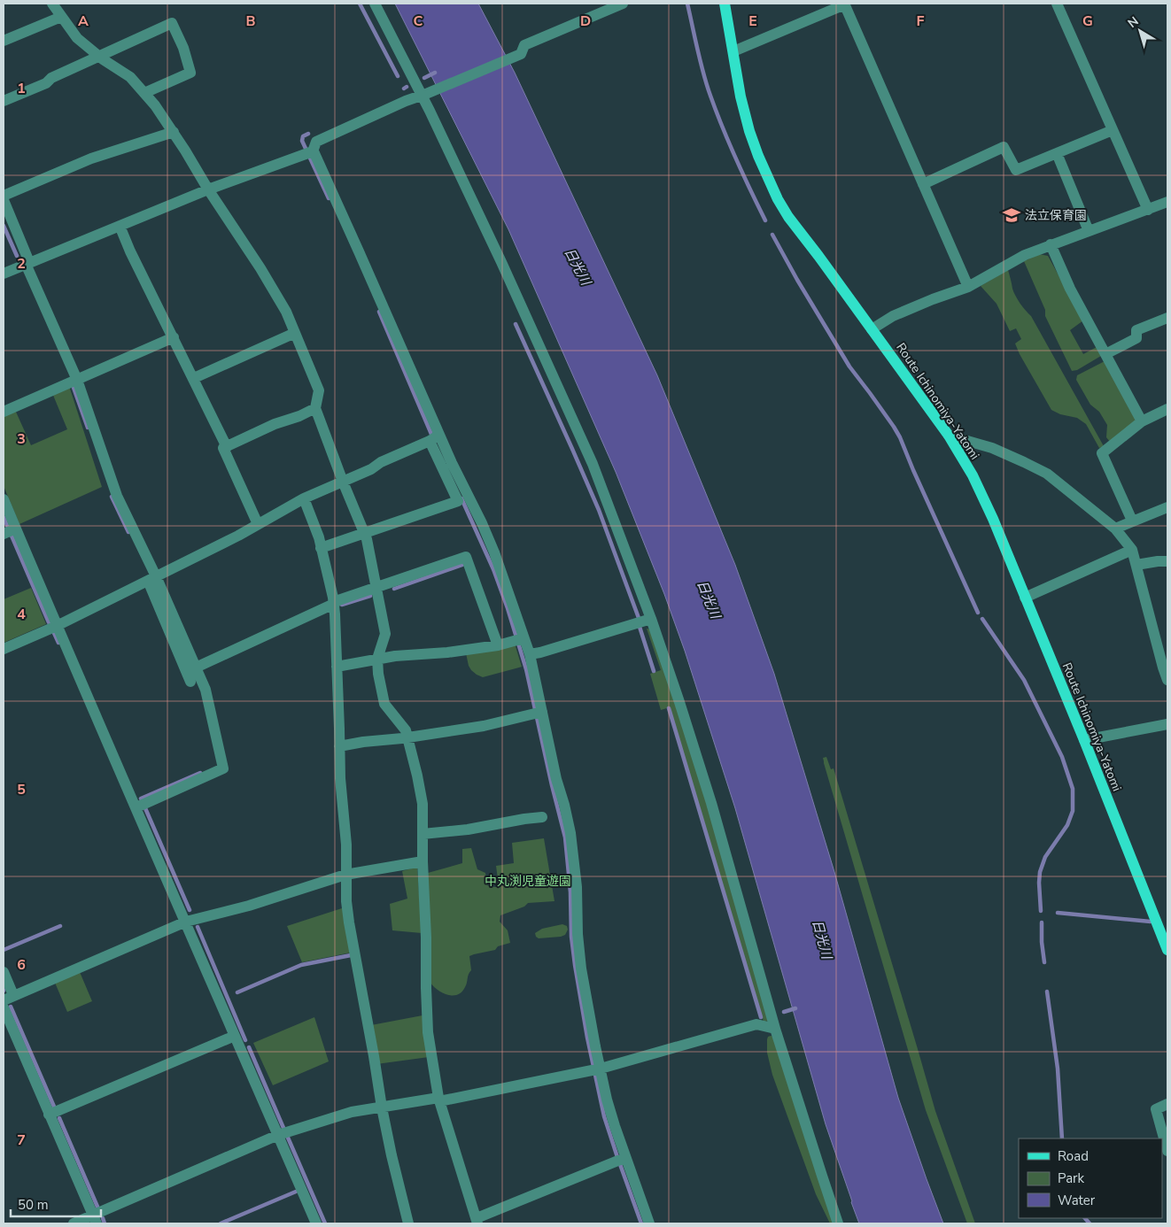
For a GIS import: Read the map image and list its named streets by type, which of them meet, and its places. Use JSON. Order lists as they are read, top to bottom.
{
  "streets": {
    "main road": ["Route Ichinomiya-Yatomi"]
  },
  "water": ["日光川"],
  "parks": ["中丸渕児童遊園"],
  "places": {
    "school or university": ["法立保育園"]
  },
  "legend": ["Road", "Park", "Water"],
  "scale_bar": "50 m",
  "north": "top left",
  "grid": {
    "columns": [
      "A",
      "B",
      "C",
      "D",
      "E",
      "F",
      "G"
    ],
    "rows": [
      "1",
      "2",
      "3",
      "4",
      "5",
      "6",
      "7"
    ]
  }
}
